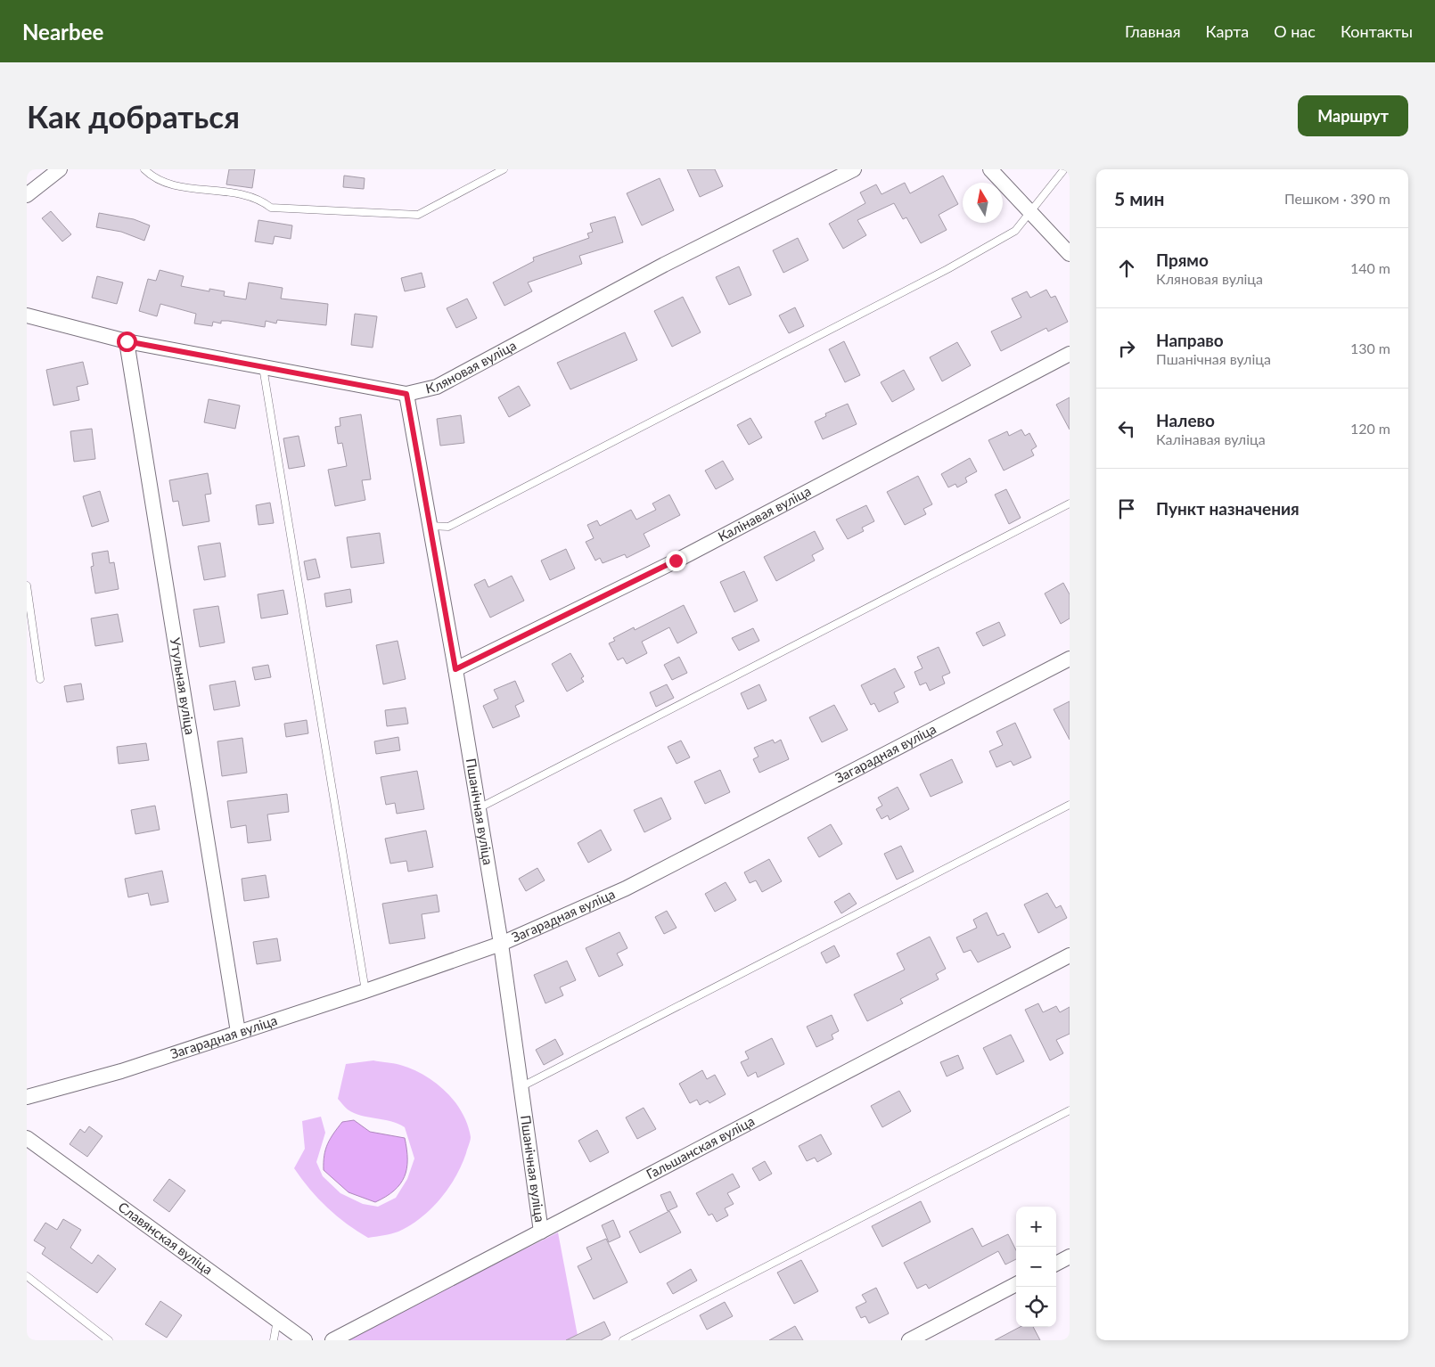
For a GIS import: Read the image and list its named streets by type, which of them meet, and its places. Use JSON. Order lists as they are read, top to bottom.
{
  "streets": {
    "street": [
      "Кляновая вуліца",
      "Калінавая вуліца",
      "Утульная вуліца",
      "Загарадная вуліца",
      "Пшанічная вуліца",
      "Гальшанская вуліца",
      "Славянская вуліца"
    ]
  },
  "crossings": [
    ["Кляновая вуліца", "Утульная вуліца"],
    ["Кляновая вуліца", "Пшанічная вуліца"],
    ["Калінавая вуліца", "Пшанічная вуліца"],
    ["Утульная вуліца", "Загарадная вуліца"],
    ["Загарадная вуліца", "Пшанічная вуліца"],
    ["Пшанічная вуліца", "Гальшанская вуліца"]
  ],
  "north": "top",
  "page": {
    "header": "Nearbee",
    "nav": [
      "Главная",
      "Карта",
      "О нас",
      "Контакты"
    ],
    "buttons": "Маршрут",
    "title": "Как добраться",
    "heading": ["5 мин", "Пешком · 390 m"],
    "list": [
      ["Прямо", "Кляновая вуліца", "140 m"],
      ["Направо", "Пшанічная вуліца", "130 m"],
      ["Налево", "Калінавая вуліца", "120 m"],
      "Пункт назначения"
    ],
    "map_buttons": ["+", "−"]
  }
}
